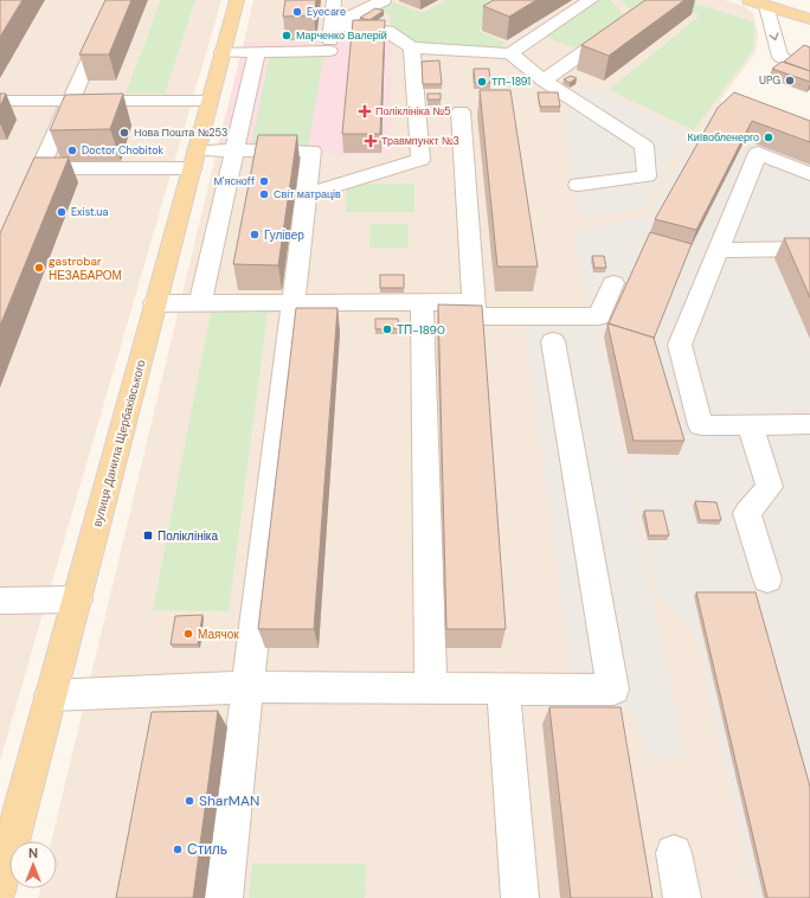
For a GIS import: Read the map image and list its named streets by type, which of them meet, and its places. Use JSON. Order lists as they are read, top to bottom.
{
  "streets": {
    "main road": ["вулиця Данила Щербаківського"]
  },
  "places": {
    "other": [
      "Eyecare",
      "Марченко Валерій",
      "UPG",
      "ТП-1891",
      "Нова Пошта №253",
      "Київобленерго",
      "Doctor Chobitok",
      "М'ясноff",
      "Світ матраців",
      "Exist.ua",
      "Гулівер",
      "gastrobar НЕЗАБАРОМ",
      "ТП-1890",
      "Маячок",
      "SharMAN",
      "Стиль"
    ],
    "health": ["Поліклініка №5", "Травмпункт №3"],
    "transit": ["Поліклініка"]
  },
  "north": "top"
}
